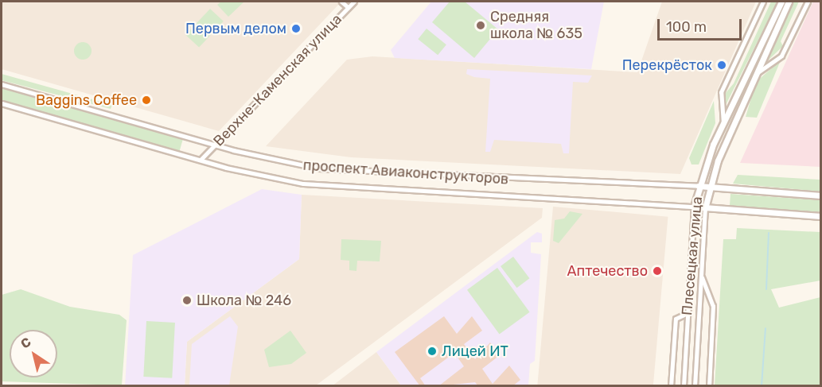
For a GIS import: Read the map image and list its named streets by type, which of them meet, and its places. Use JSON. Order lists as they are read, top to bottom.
{
  "streets": {
    "street": ["Верхне-Каменская улица", "проспект Авиаконструкторов", "Плесецкая улица"]
  },
  "crossings": [
    ["Верхне-Каменская улица", "проспект Авиаконструкторов"],
    ["проспект Авиаконструкторов", "Плесецкая улица"]
  ],
  "places": [
    "Средняя школа № 635",
    "Первым делом",
    "Перекрёсток",
    "Baggins Coffee",
    "Аптечество",
    "Школа № 246",
    "Лицей ИТ"
  ],
  "scale_bar": "100 m",
  "north": "top left"
}
